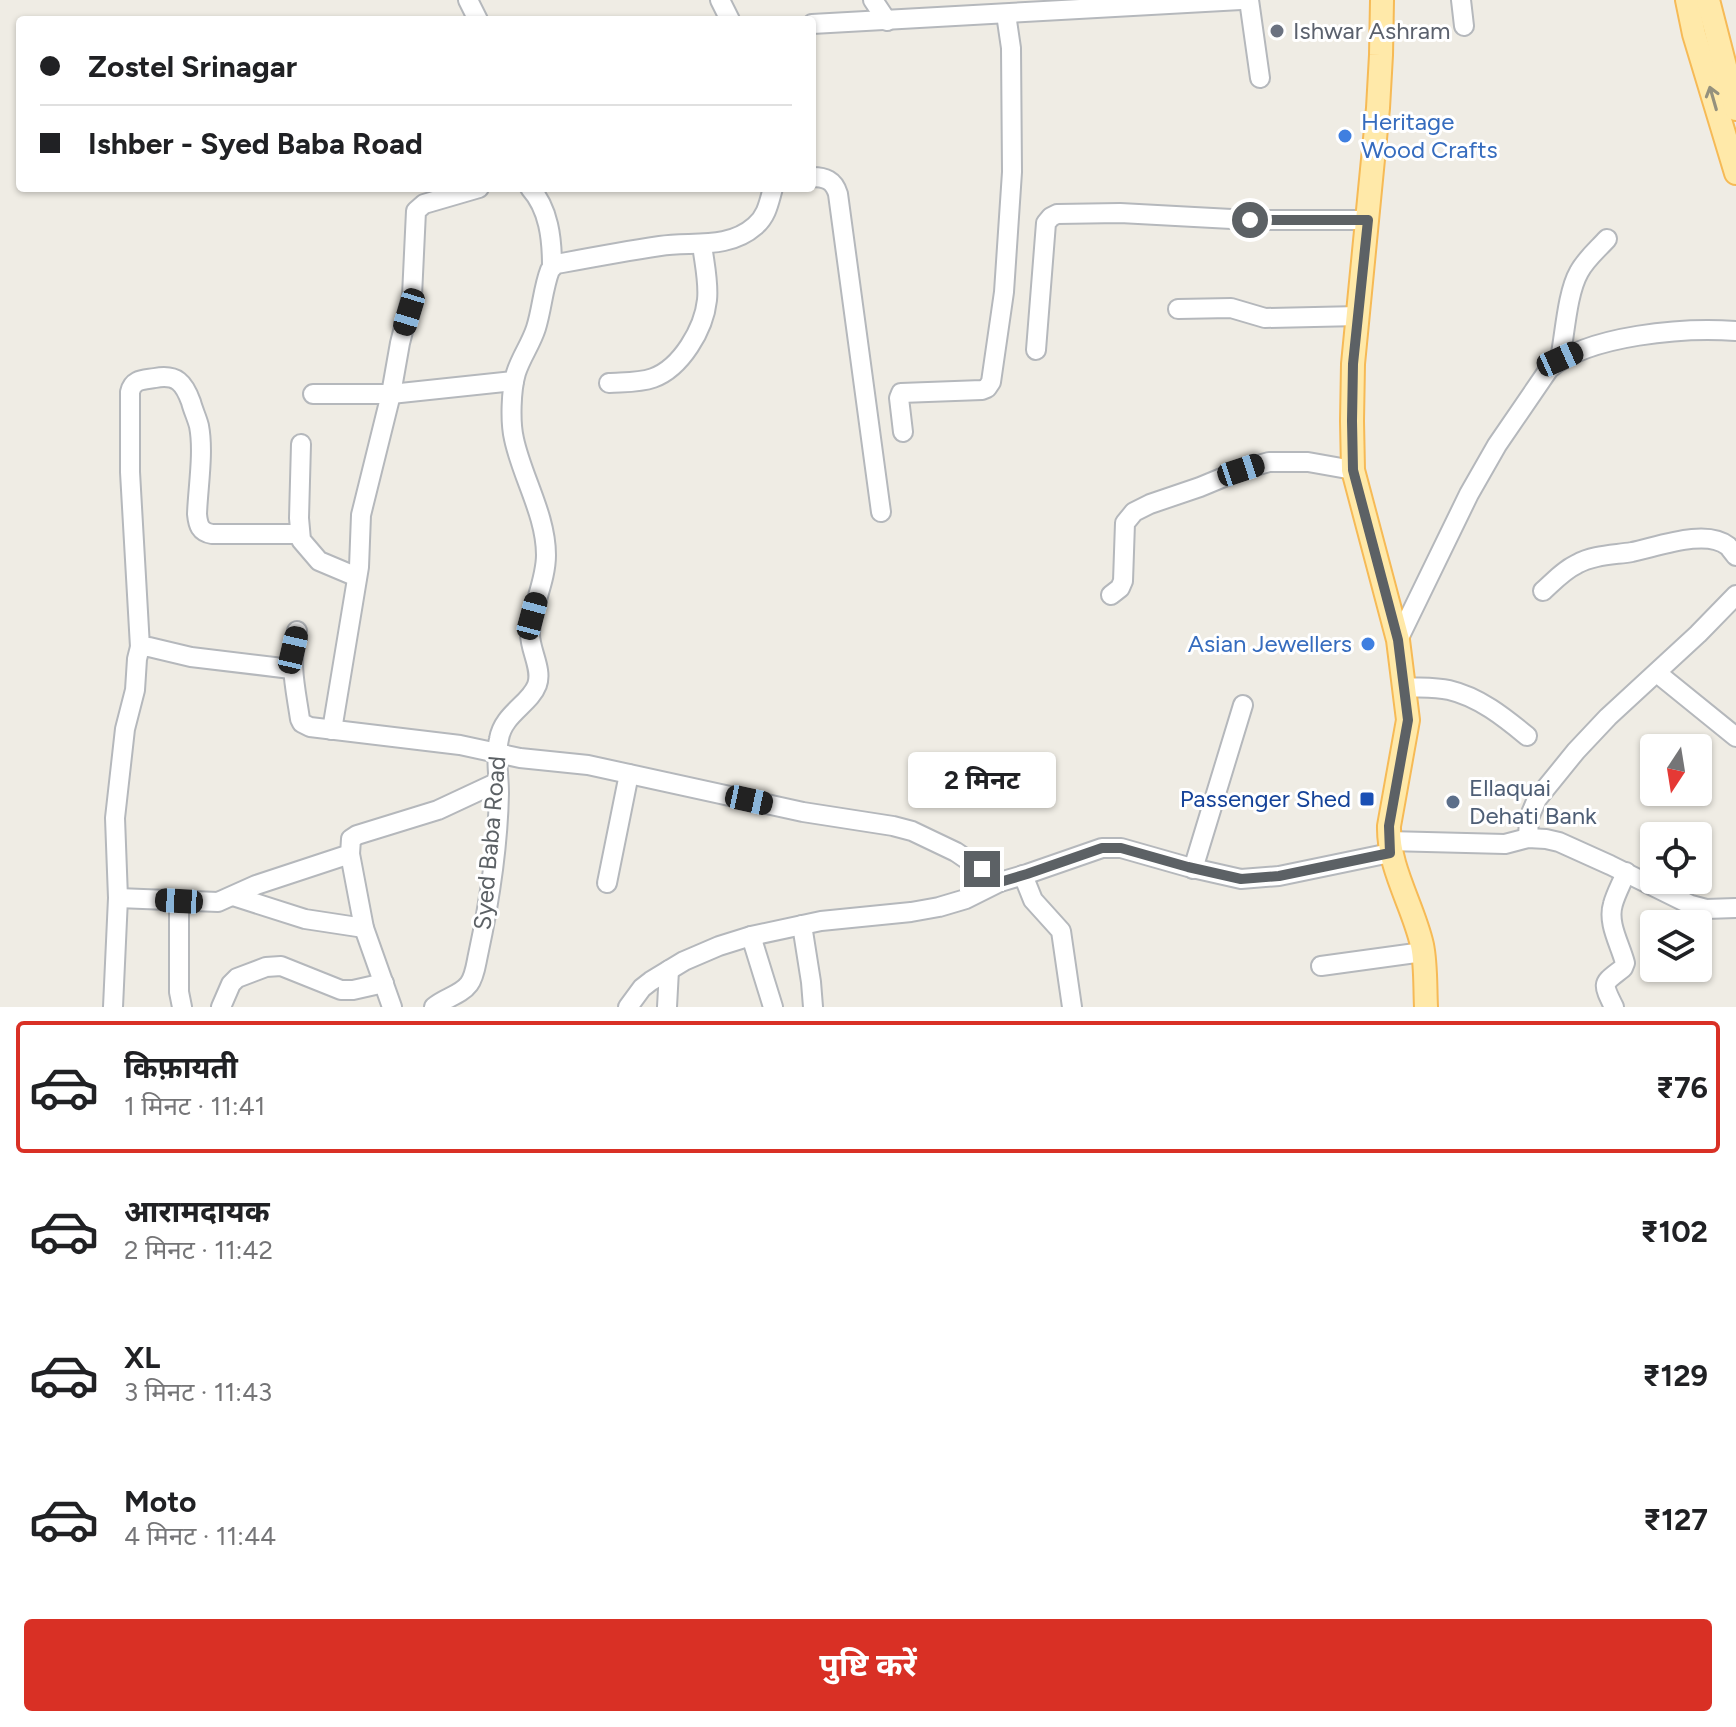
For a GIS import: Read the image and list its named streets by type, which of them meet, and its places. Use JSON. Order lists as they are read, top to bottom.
{
  "streets": {
    "street": ["Syed Baba Road"]
  },
  "places": {
    "other": [
      "Ishwar Ashram",
      "Heritage Wood Crafts",
      "Asian Jewellers",
      "Ellaquai Dehati Bank"
    ],
    "transit": ["Passenger Shed"]
  },
  "north": "bottom",
  "page": {
    "banner": ["Zostel Srinagar", "Ishber - Syed Baba Road"],
    "bubble": "2 मिनट",
    "list": [
      {
        "name": "किफ़ायती",
        "note": "1 मिनट · 11:41",
        "value": "₹76"
      },
      {
        "name": "आरामदायक",
        "note": "2 मिनट · 11:42",
        "value": "₹102"
      },
      {
        "name": "XL",
        "note": "3 मिनट · 11:43",
        "value": "₹129"
      },
      {
        "name": "Moto",
        "note": "4 मिनट · 11:44",
        "value": "₹127"
      }
    ],
    "buttons": "पुष्टि करें"
  }
}
